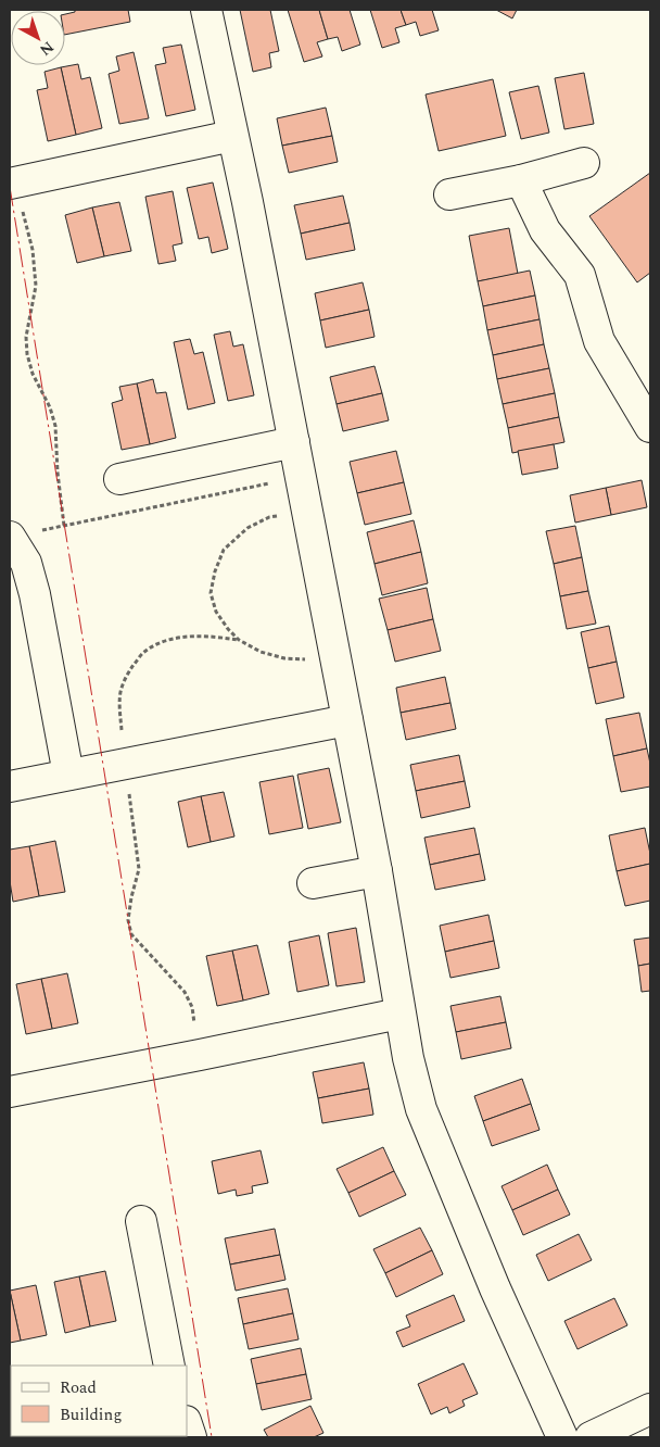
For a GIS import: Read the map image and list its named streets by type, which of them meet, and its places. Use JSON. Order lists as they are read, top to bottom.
{
  "legend": ["Road", "Building"],
  "north": "bottom right"
}
